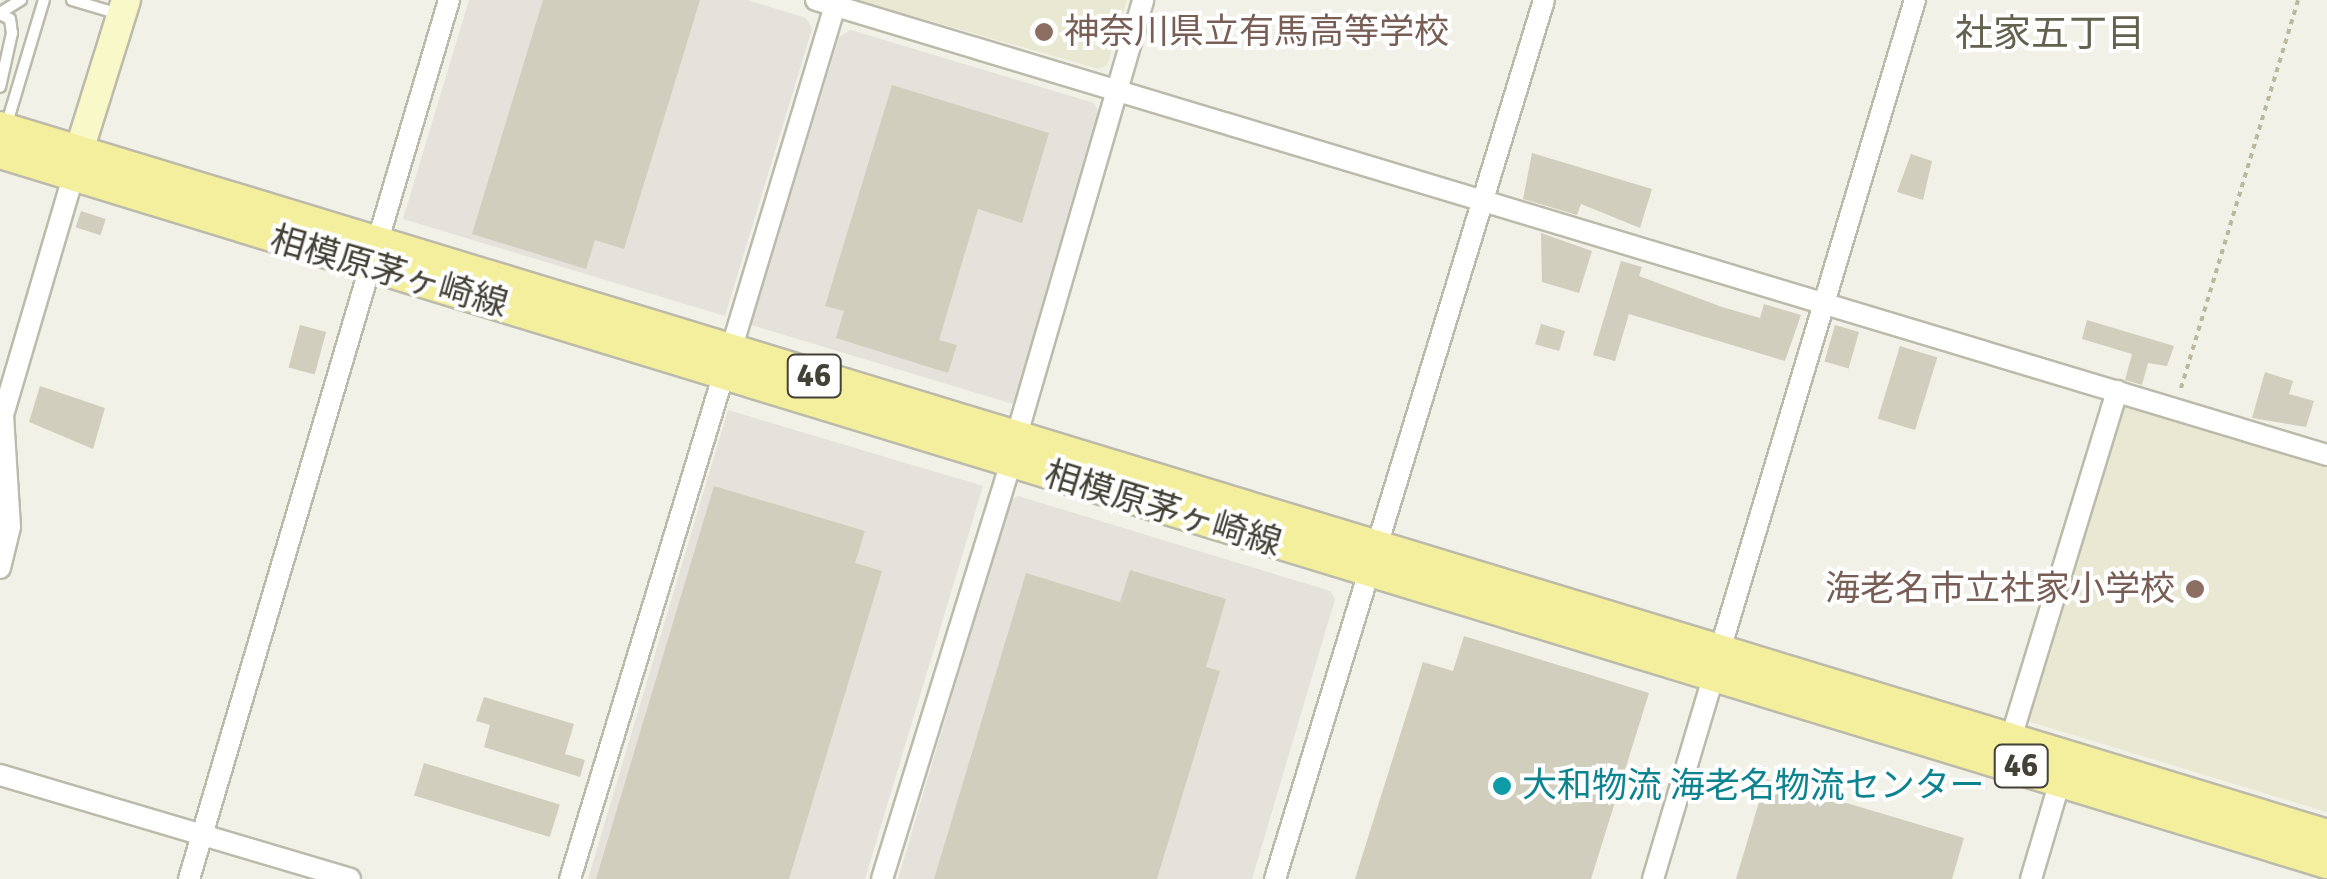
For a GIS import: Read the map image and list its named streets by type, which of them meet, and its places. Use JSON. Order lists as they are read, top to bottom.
{
  "streets": {
    "main road": ["相模原茅ヶ崎線", "46"]
  },
  "districts": ["社家五丁目"],
  "places": ["神奈川県立有馬高等学校", "海老名市立社家小学校", "大和物流 海老名物流センター"]
}
